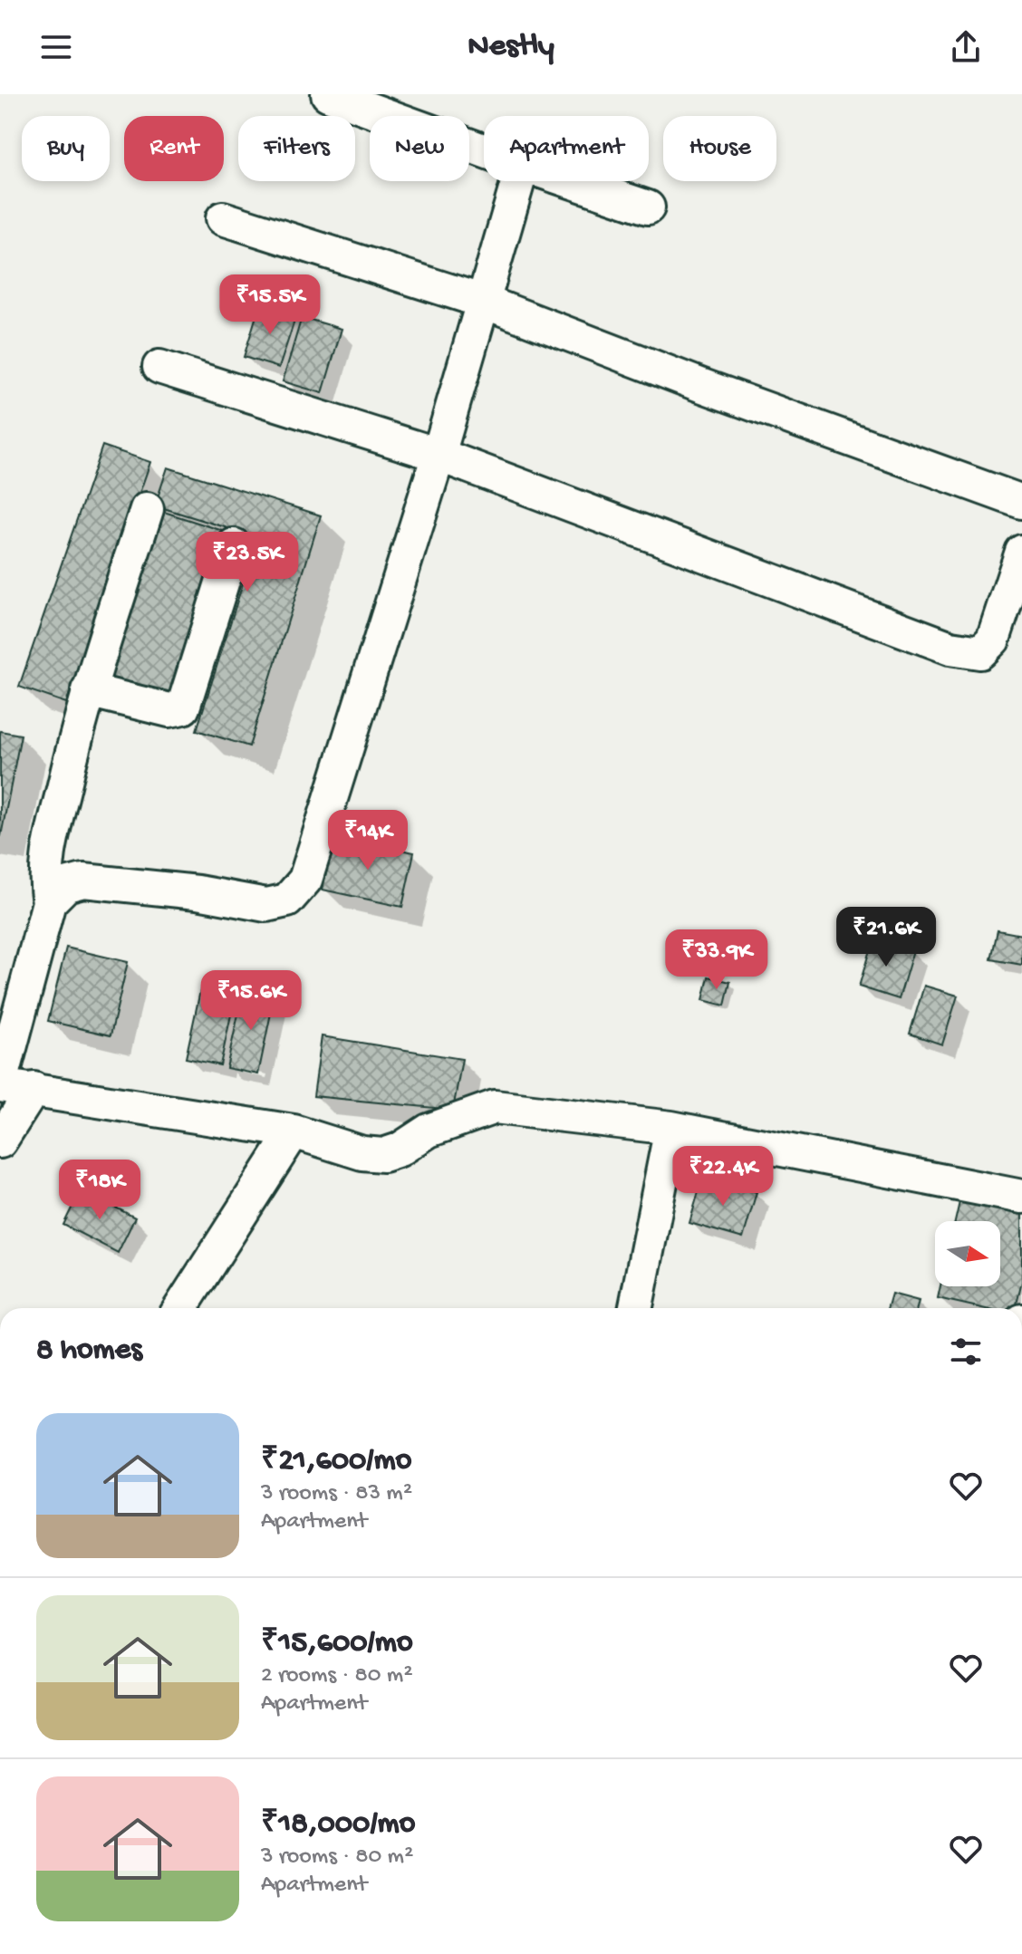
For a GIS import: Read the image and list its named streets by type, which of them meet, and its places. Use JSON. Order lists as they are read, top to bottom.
{
  "north": "right",
  "page": {
    "header": "Nestly",
    "chip": [
      "Buy",
      "Rent",
      "Filters",
      "New",
      "Apartment",
      "House"
    ],
    "price": [
      "₹15.5K",
      "₹23.5K",
      "₹14K",
      "₹21.6K",
      "₹33.9K",
      "₹15.6K",
      "₹22.4K",
      "₹18K"
    ],
    "heading": "8 homes",
    "list": [
      {
        "name": "₹21,600/mo",
        "note": "3 rooms · 83 m² · Apartment"
      },
      {
        "name": "₹15,600/mo",
        "note": "2 rooms · 80 m² · Apartment"
      },
      {
        "name": "₹18,000/mo",
        "note": "3 rooms · 80 m² · Apartment"
      }
    ]
  }
}
